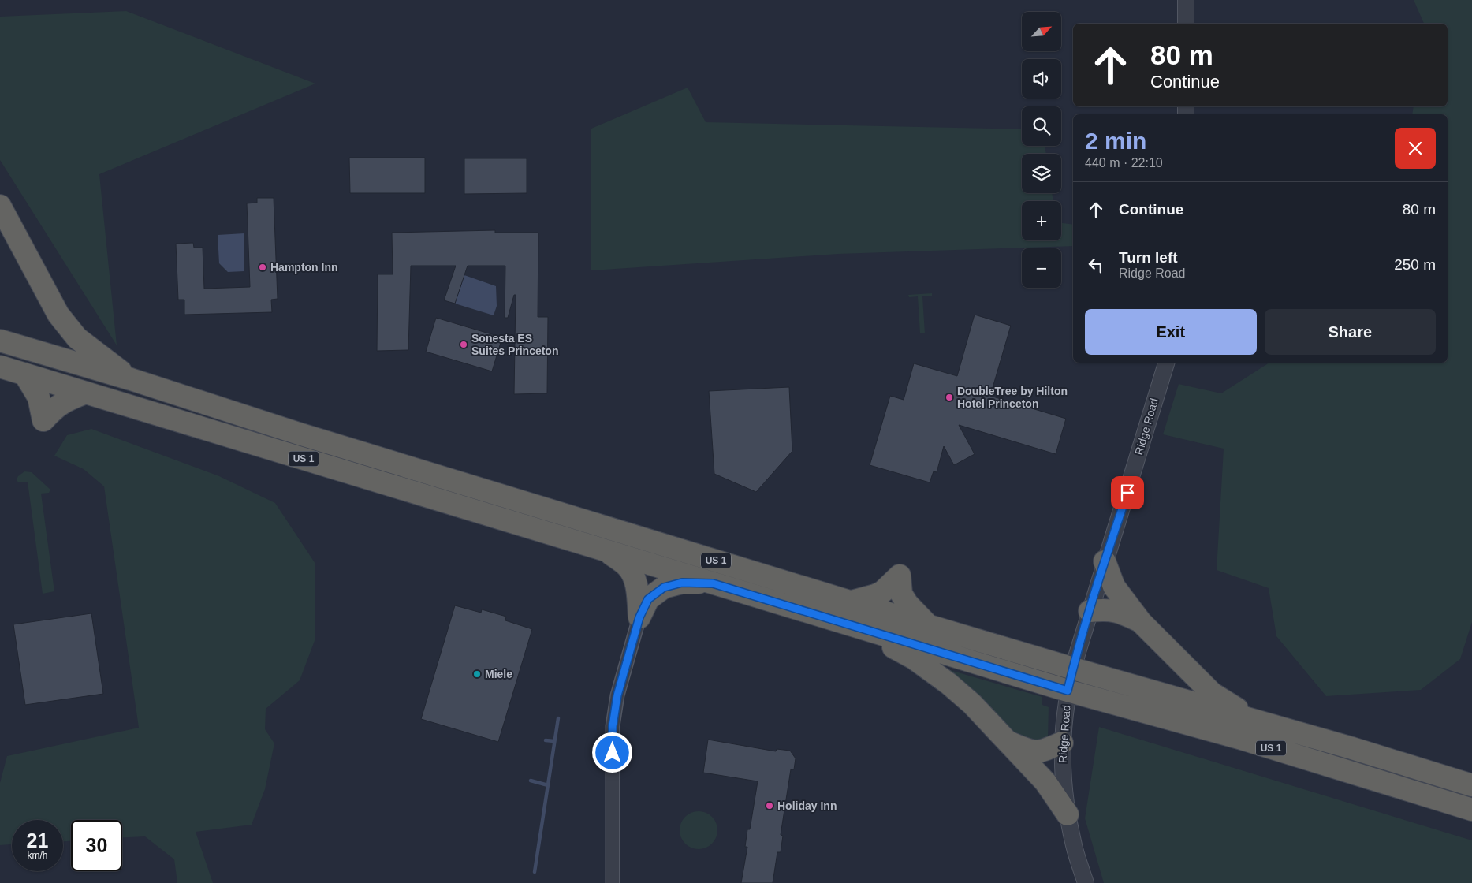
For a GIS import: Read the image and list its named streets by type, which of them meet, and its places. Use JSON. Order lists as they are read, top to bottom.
{
  "streets": {
    "highway": ["US 1"],
    "street": ["Ridge Road"]
  },
  "crossings": [
    ["Ridge Road", "US 1"]
  ],
  "places": [
    "Hampton Inn",
    "Sonesta ES Suites Princeton",
    "DoubleTree by Hilton Hotel Princeton",
    "Miele",
    "Holiday Inn"
  ],
  "north": "top right",
  "page": {
    "map_buttons": ["+", "−"],
    "turn": ["80 m", "Continue"],
    "heading": ["2 min", "440 m · 22:10"],
    "list": [
      {
        "name": "Continue",
        "value": "80 m"
      },
      {
        "name": "Turn left",
        "note": "Ridge Road",
        "value": "250 m"
      }
    ],
    "buttons": ["Exit", "Share"],
    "speed": "21 km/h",
    "limit": "30"
  }
}
